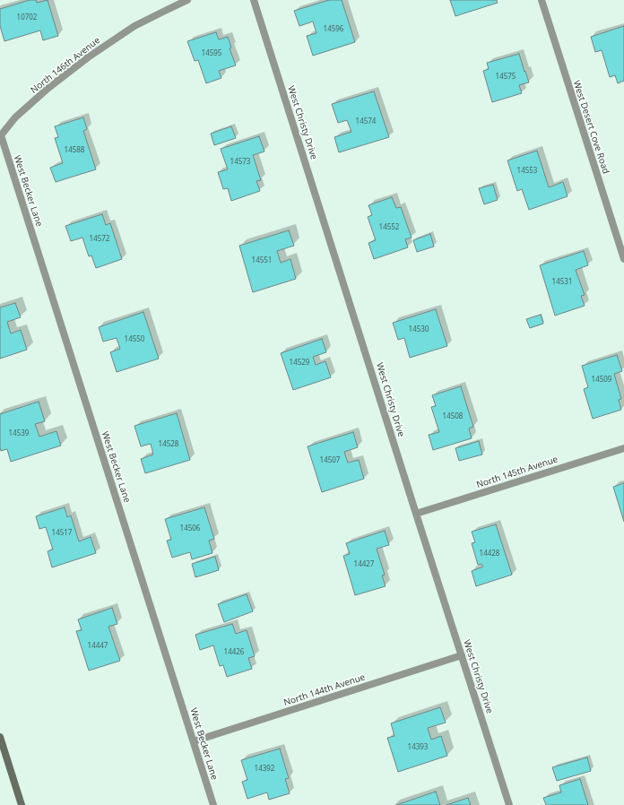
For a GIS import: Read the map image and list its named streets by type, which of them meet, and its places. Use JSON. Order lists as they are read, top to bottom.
{
  "streets": {
    "street": [
      "North 146th Avenue",
      "West Christy Drive",
      "West Desert Cove Road",
      "West Becker Lane",
      "North 145th Avenue",
      "North 144th Avenue"
    ]
  },
  "crossings": [
    ["North 146th Avenue", "West Becker Lane"],
    ["West Christy Drive", "North 145th Avenue"],
    ["West Christy Drive", "North 144th Avenue"],
    ["West Becker Lane", "North 144th Avenue"]
  ],
  "house_numbers": [
    "10702",
    "14596",
    "14595",
    "14575",
    "14574",
    "14588",
    "14573",
    "14553",
    "14552",
    "14572",
    "14551",
    "14531",
    "14530",
    "14550",
    "14529",
    "14509",
    "14508",
    "14539",
    "14528",
    "14507",
    "14506",
    "14517",
    "14428",
    "14427",
    "14447",
    "14426",
    "14393",
    "14392"
  ]
}
